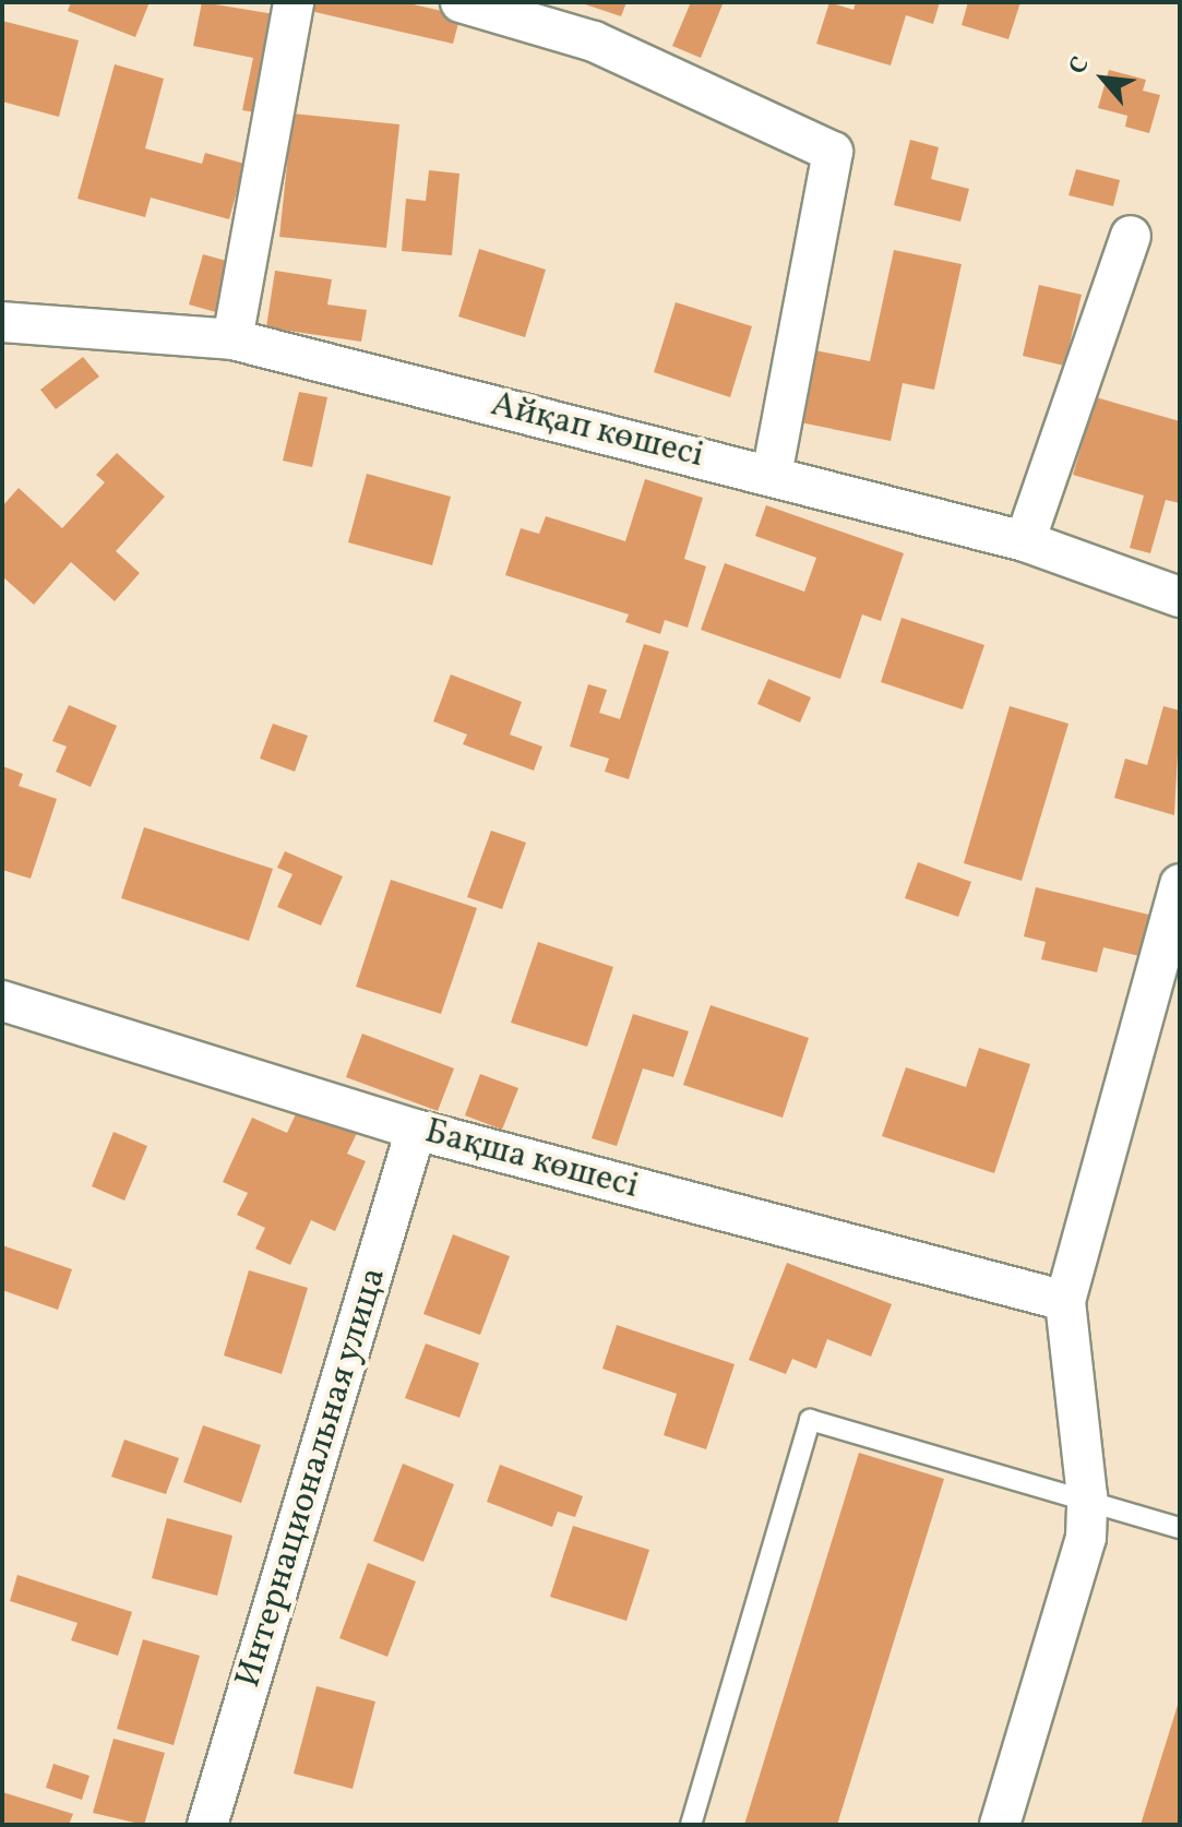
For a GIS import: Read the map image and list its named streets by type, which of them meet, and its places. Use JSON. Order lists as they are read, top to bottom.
{
  "streets": {
    "street": ["Айқап көшесі", "Бақша көшесі", "Интернациональная улица"]
  },
  "crossings": [
    ["Бақша көшесі", "Интернациональная улица"]
  ],
  "north": "top left"
}
